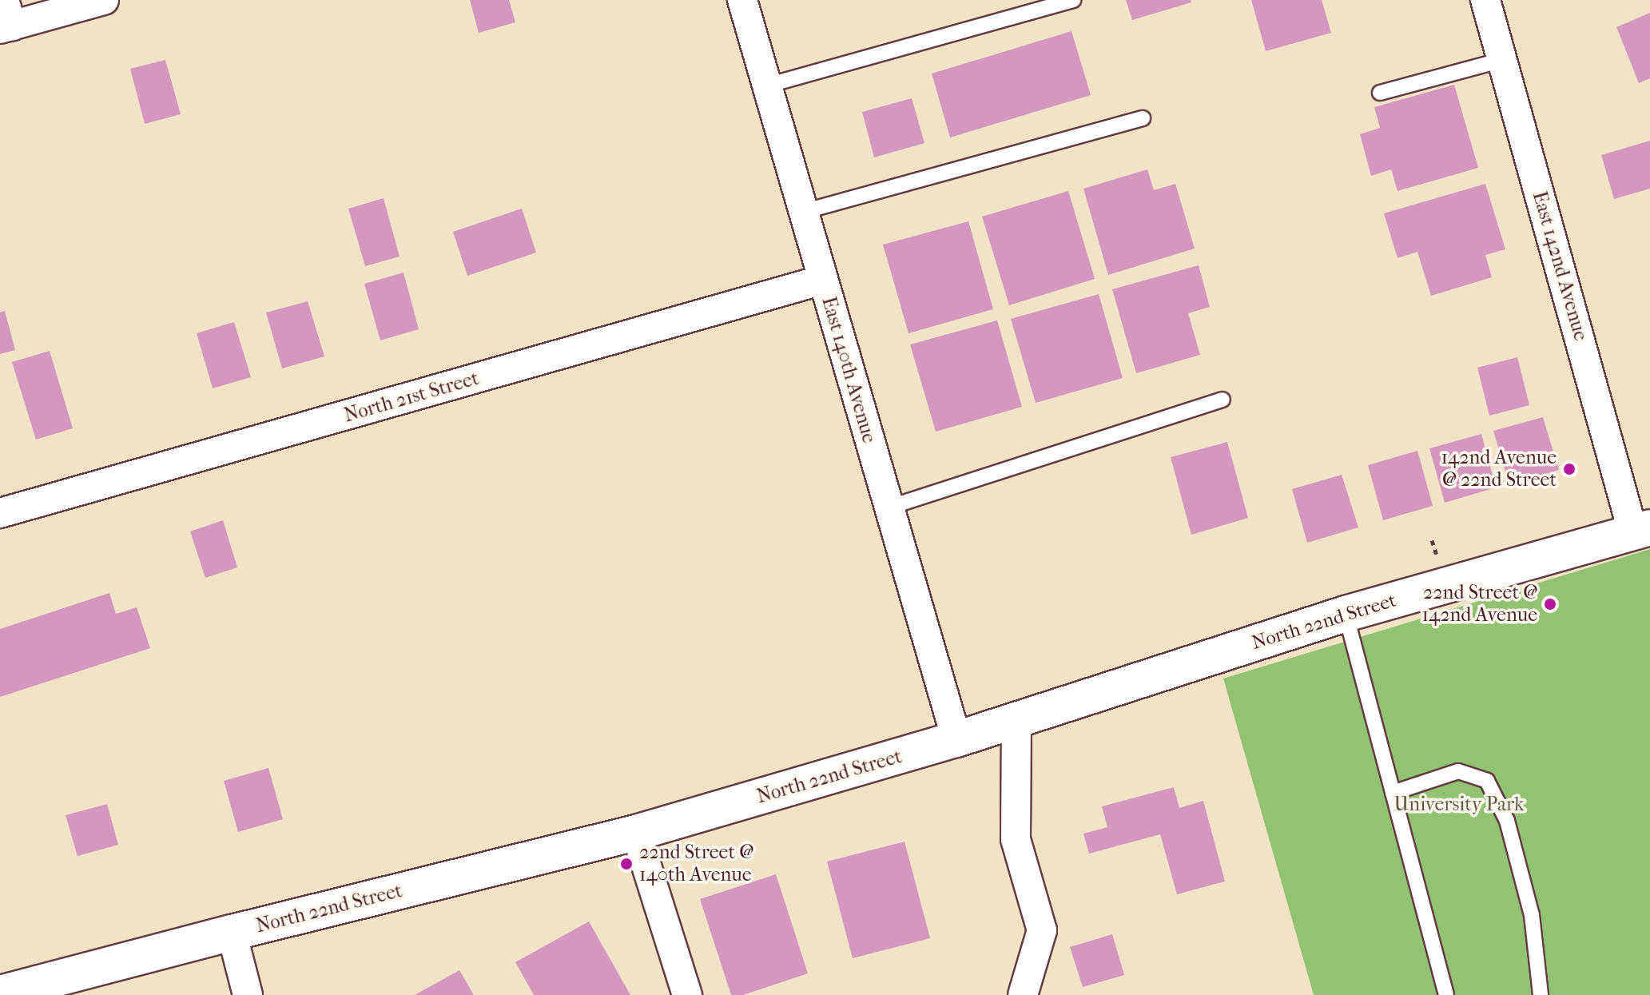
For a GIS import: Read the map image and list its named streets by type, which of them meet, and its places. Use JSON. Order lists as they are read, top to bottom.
{
  "streets": {
    "street": [
      "East 142nd Avenue",
      "East 140th Avenue",
      "North 21st Street",
      "North 22nd Street"
    ]
  },
  "crossings": [
    ["East 142nd Avenue", "North 22nd Street"],
    ["East 140th Avenue", "North 21st Street"],
    ["East 140th Avenue", "North 22nd Street"]
  ],
  "parks": ["University Park"],
  "places": ["142nd Avenue @ 22nd Street", "22nd Street @ 142nd Avenue", "22nd Street @ 140th Avenue"]
}
